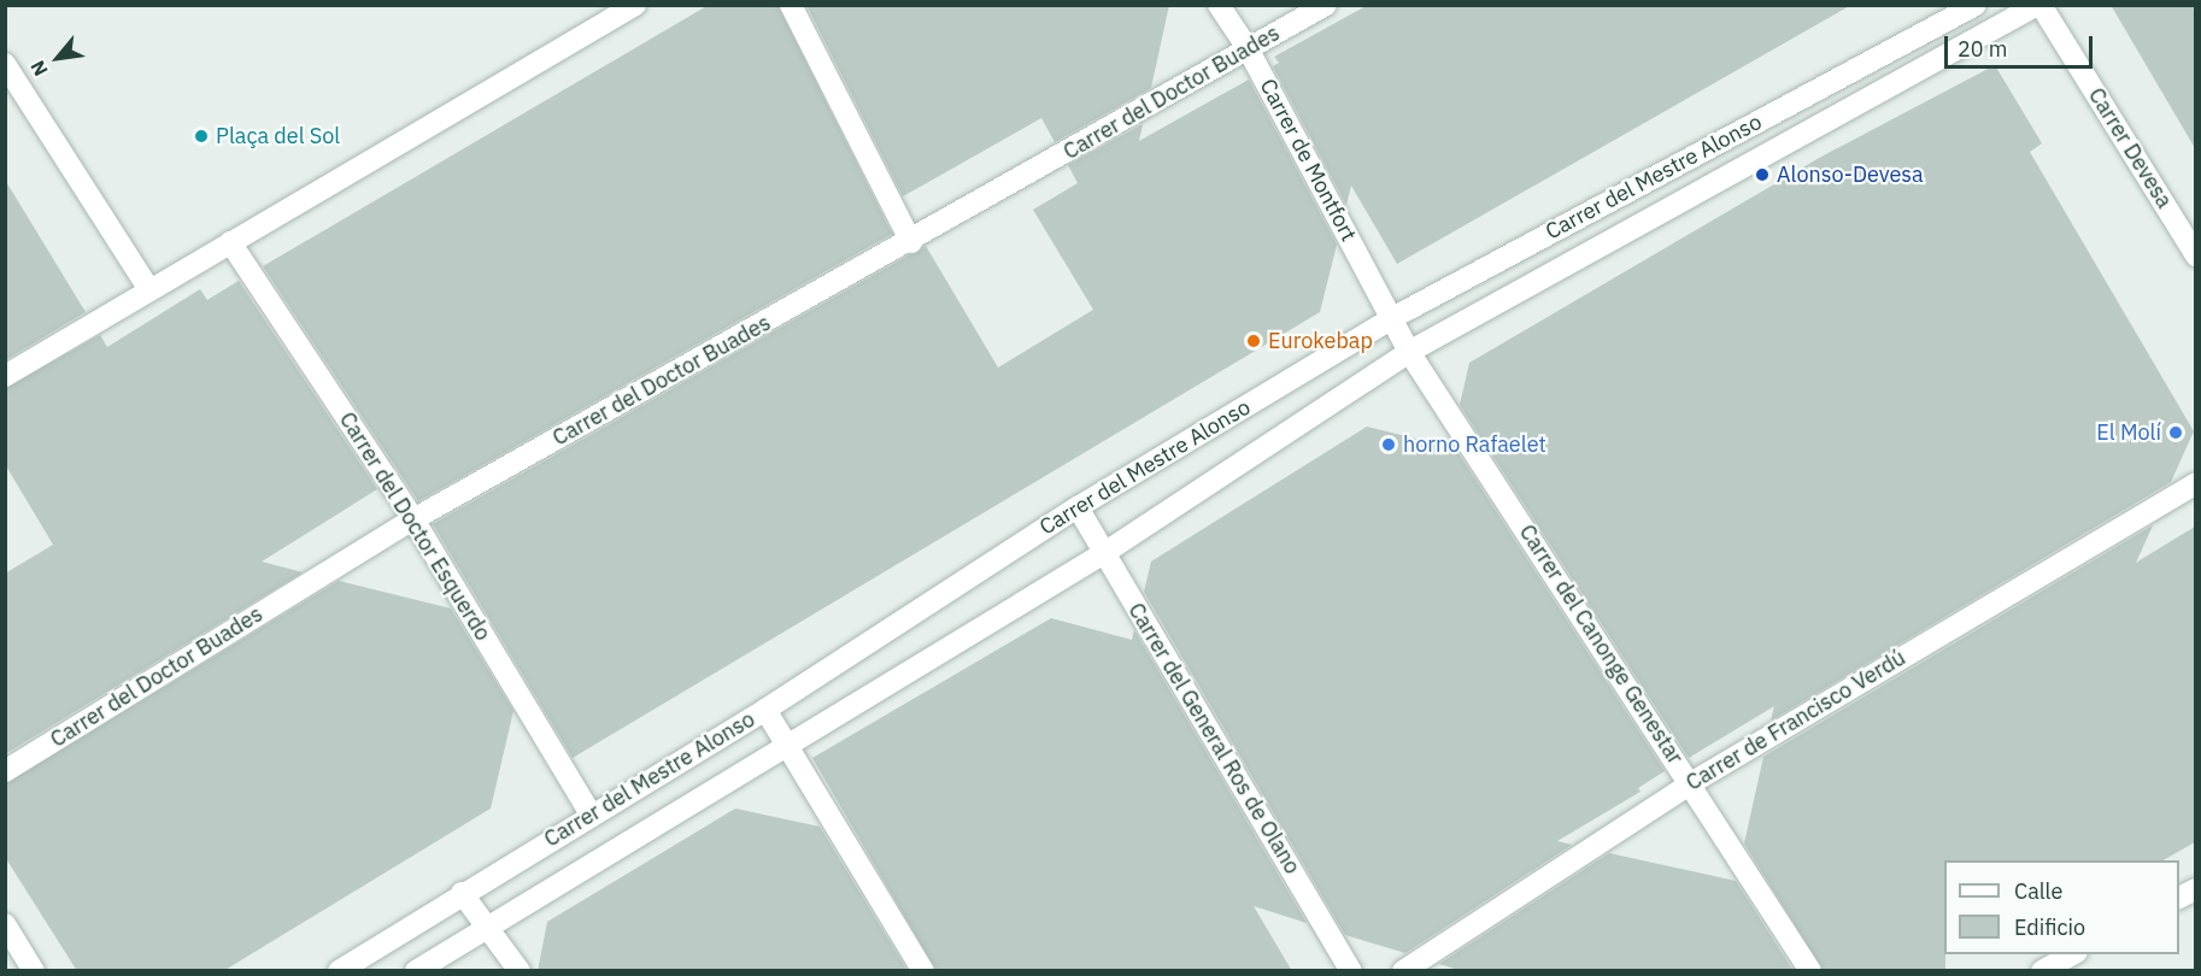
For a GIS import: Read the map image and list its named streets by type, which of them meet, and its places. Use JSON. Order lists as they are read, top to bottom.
{
  "streets": {
    "street": [
      "Carrer del Doctor Buades",
      "Carrer Devesa",
      "Carrer de Montfort",
      "Carrer del Mestre Alonso",
      "Carrer del Doctor Esquerdo",
      "Carrer del Canonge Genestar",
      "Carrer de Francisco Verdú",
      "Carrer del General Ros de Olano"
    ]
  },
  "crossings": [
    ["Carrer del Doctor Buades", "Carrer de Montfort"],
    ["Carrer del Doctor Buades", "Carrer del Doctor Esquerdo"],
    ["Carrer Devesa", "Carrer del Mestre Alonso"],
    ["Carrer de Montfort", "Carrer del Mestre Alonso"],
    ["Carrer de Montfort", "Carrer del Canonge Genestar"],
    ["Carrer del Mestre Alonso", "Carrer del Doctor Esquerdo"],
    ["Carrer del Mestre Alonso", "Carrer del Canonge Genestar"],
    ["Carrer del Mestre Alonso", "Carrer del General Ros de Olano"],
    ["Carrer del Canonge Genestar", "Carrer de Francisco Verdú"]
  ],
  "places": [
    "Plaça del Sol",
    "Alonso-Devesa",
    "Eurokebap",
    "El Molí",
    "horno Rafaelet"
  ],
  "legend": ["Calle", "Edificio"],
  "scale_bar": "20 m",
  "north": "bottom left"
}
